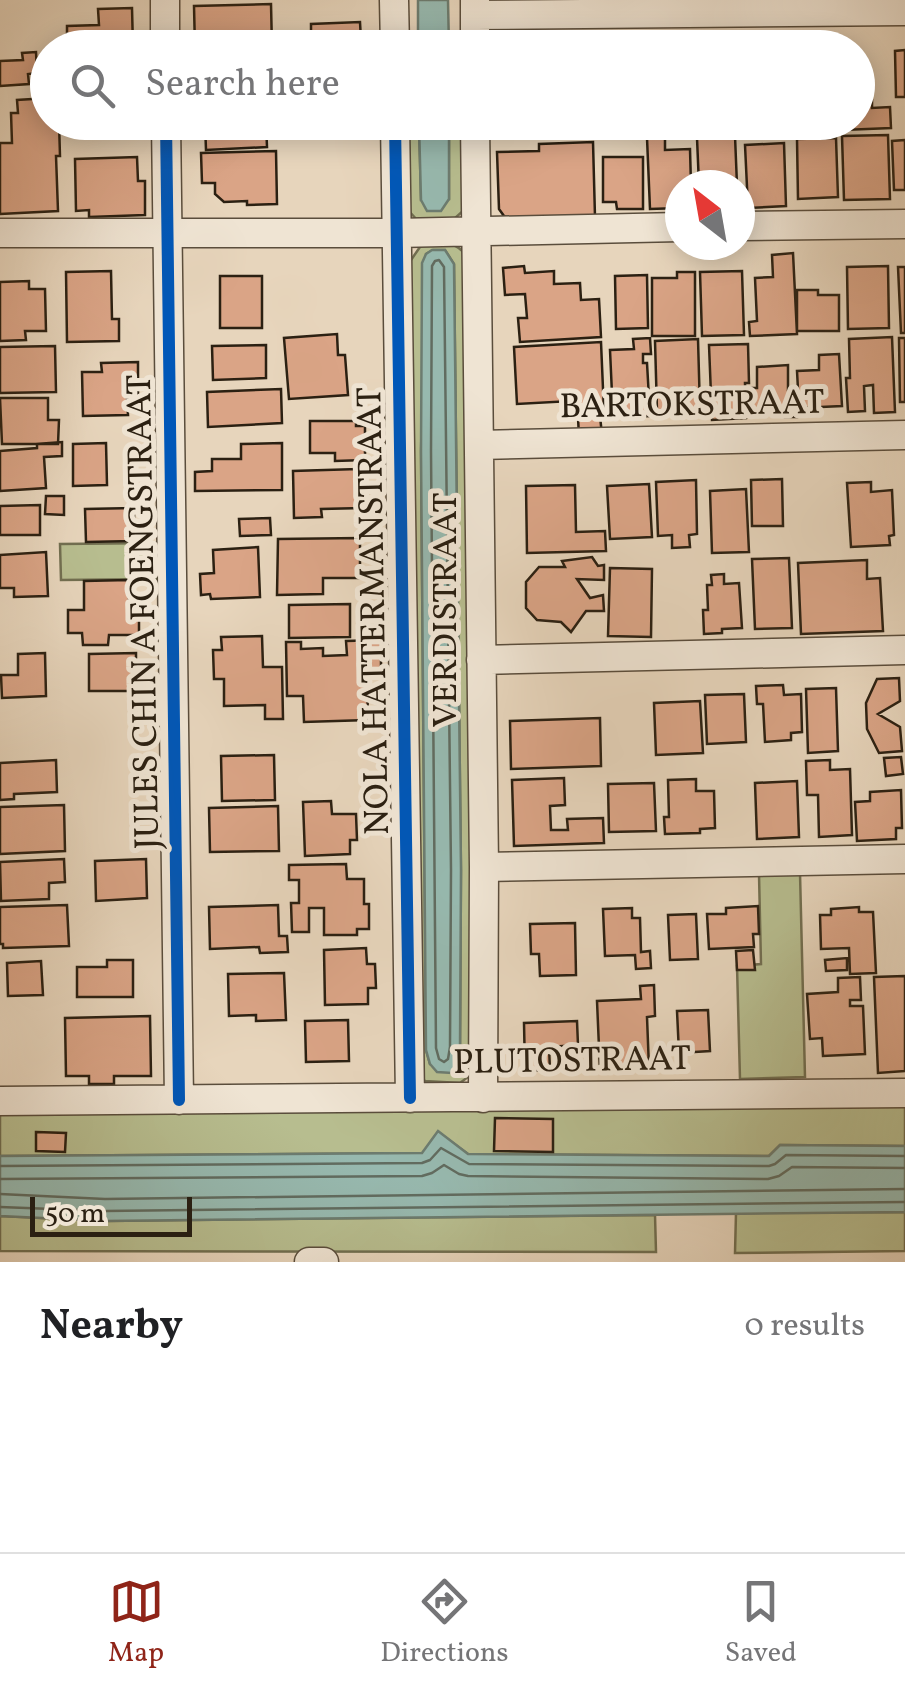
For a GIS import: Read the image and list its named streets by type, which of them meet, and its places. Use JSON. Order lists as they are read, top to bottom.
{
  "streets": {
    "street": [
      "BARTOKSTRAAT",
      "VERDISTRAAT",
      "NOLA HATTERMANSTRAAT",
      "JULES CHIN A FOENGSTRAAT",
      "PLUTOSTRAAT"
    ]
  },
  "crossings": [
    ["BARTOKSTRAAT", "VERDISTRAAT"],
    ["VERDISTRAAT", "PLUTOSTRAAT"],
    ["NOLA HATTERMANSTRAAT", "PLUTOSTRAAT"],
    ["JULES CHIN A FOENGSTRAAT", "PLUTOSTRAAT"]
  ],
  "scale_bar": "50 m",
  "north": "top left",
  "page": {
    "search": "Search here",
    "scale": "50 m",
    "heading": ["Nearby", "0 results"],
    "nav": ["Map", "Directions", "Saved"]
  }
}
